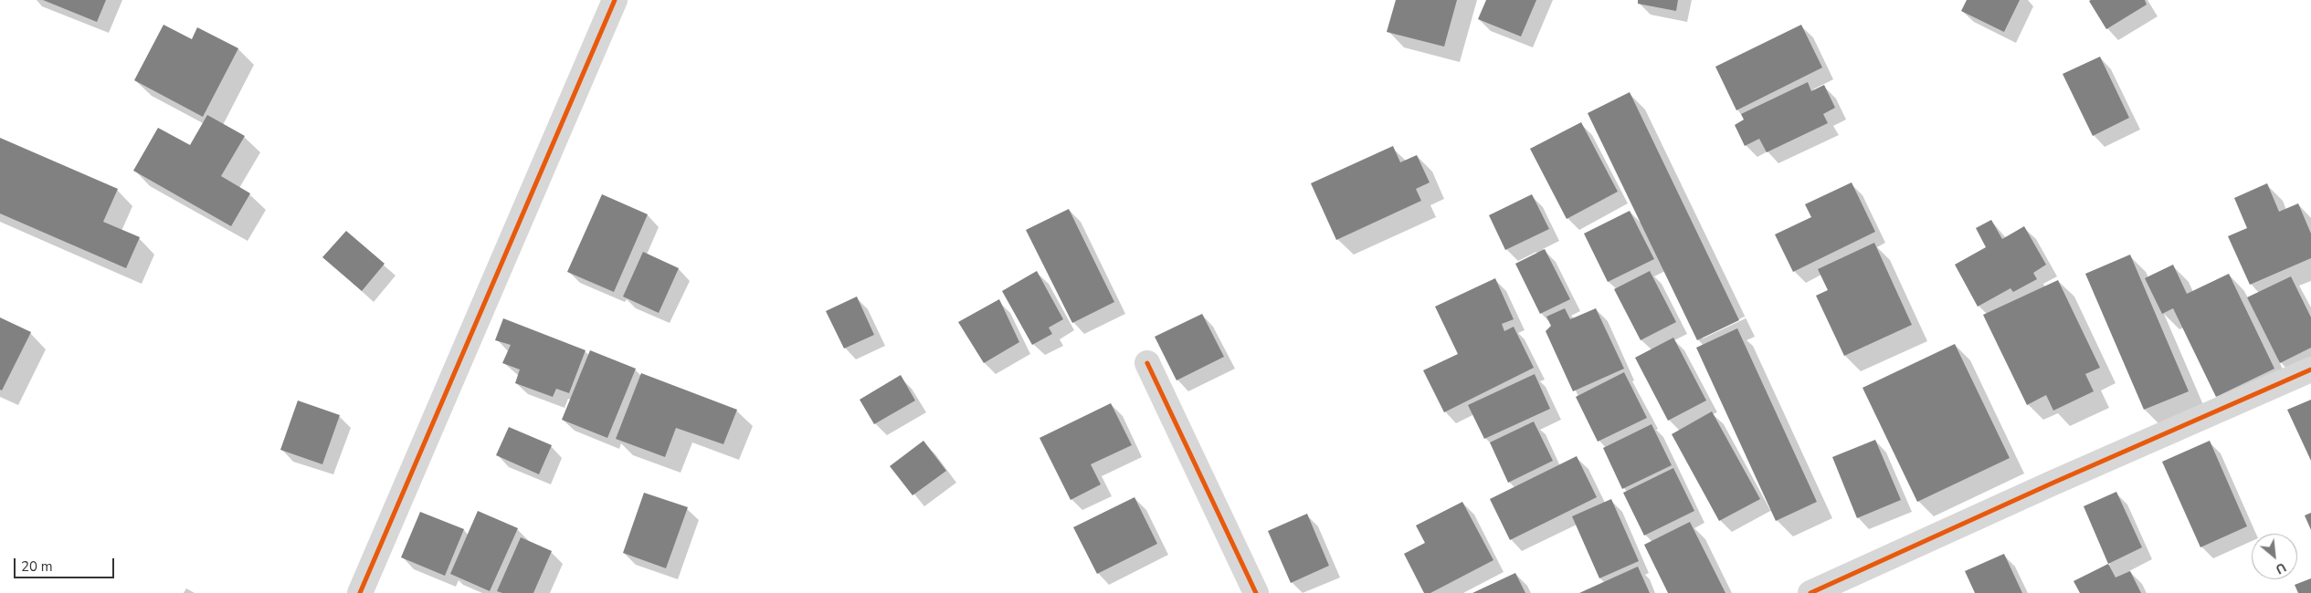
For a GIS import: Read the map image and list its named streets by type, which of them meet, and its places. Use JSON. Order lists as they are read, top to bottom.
{
  "scale_bar": "20 m",
  "north": "bottom right"
}
